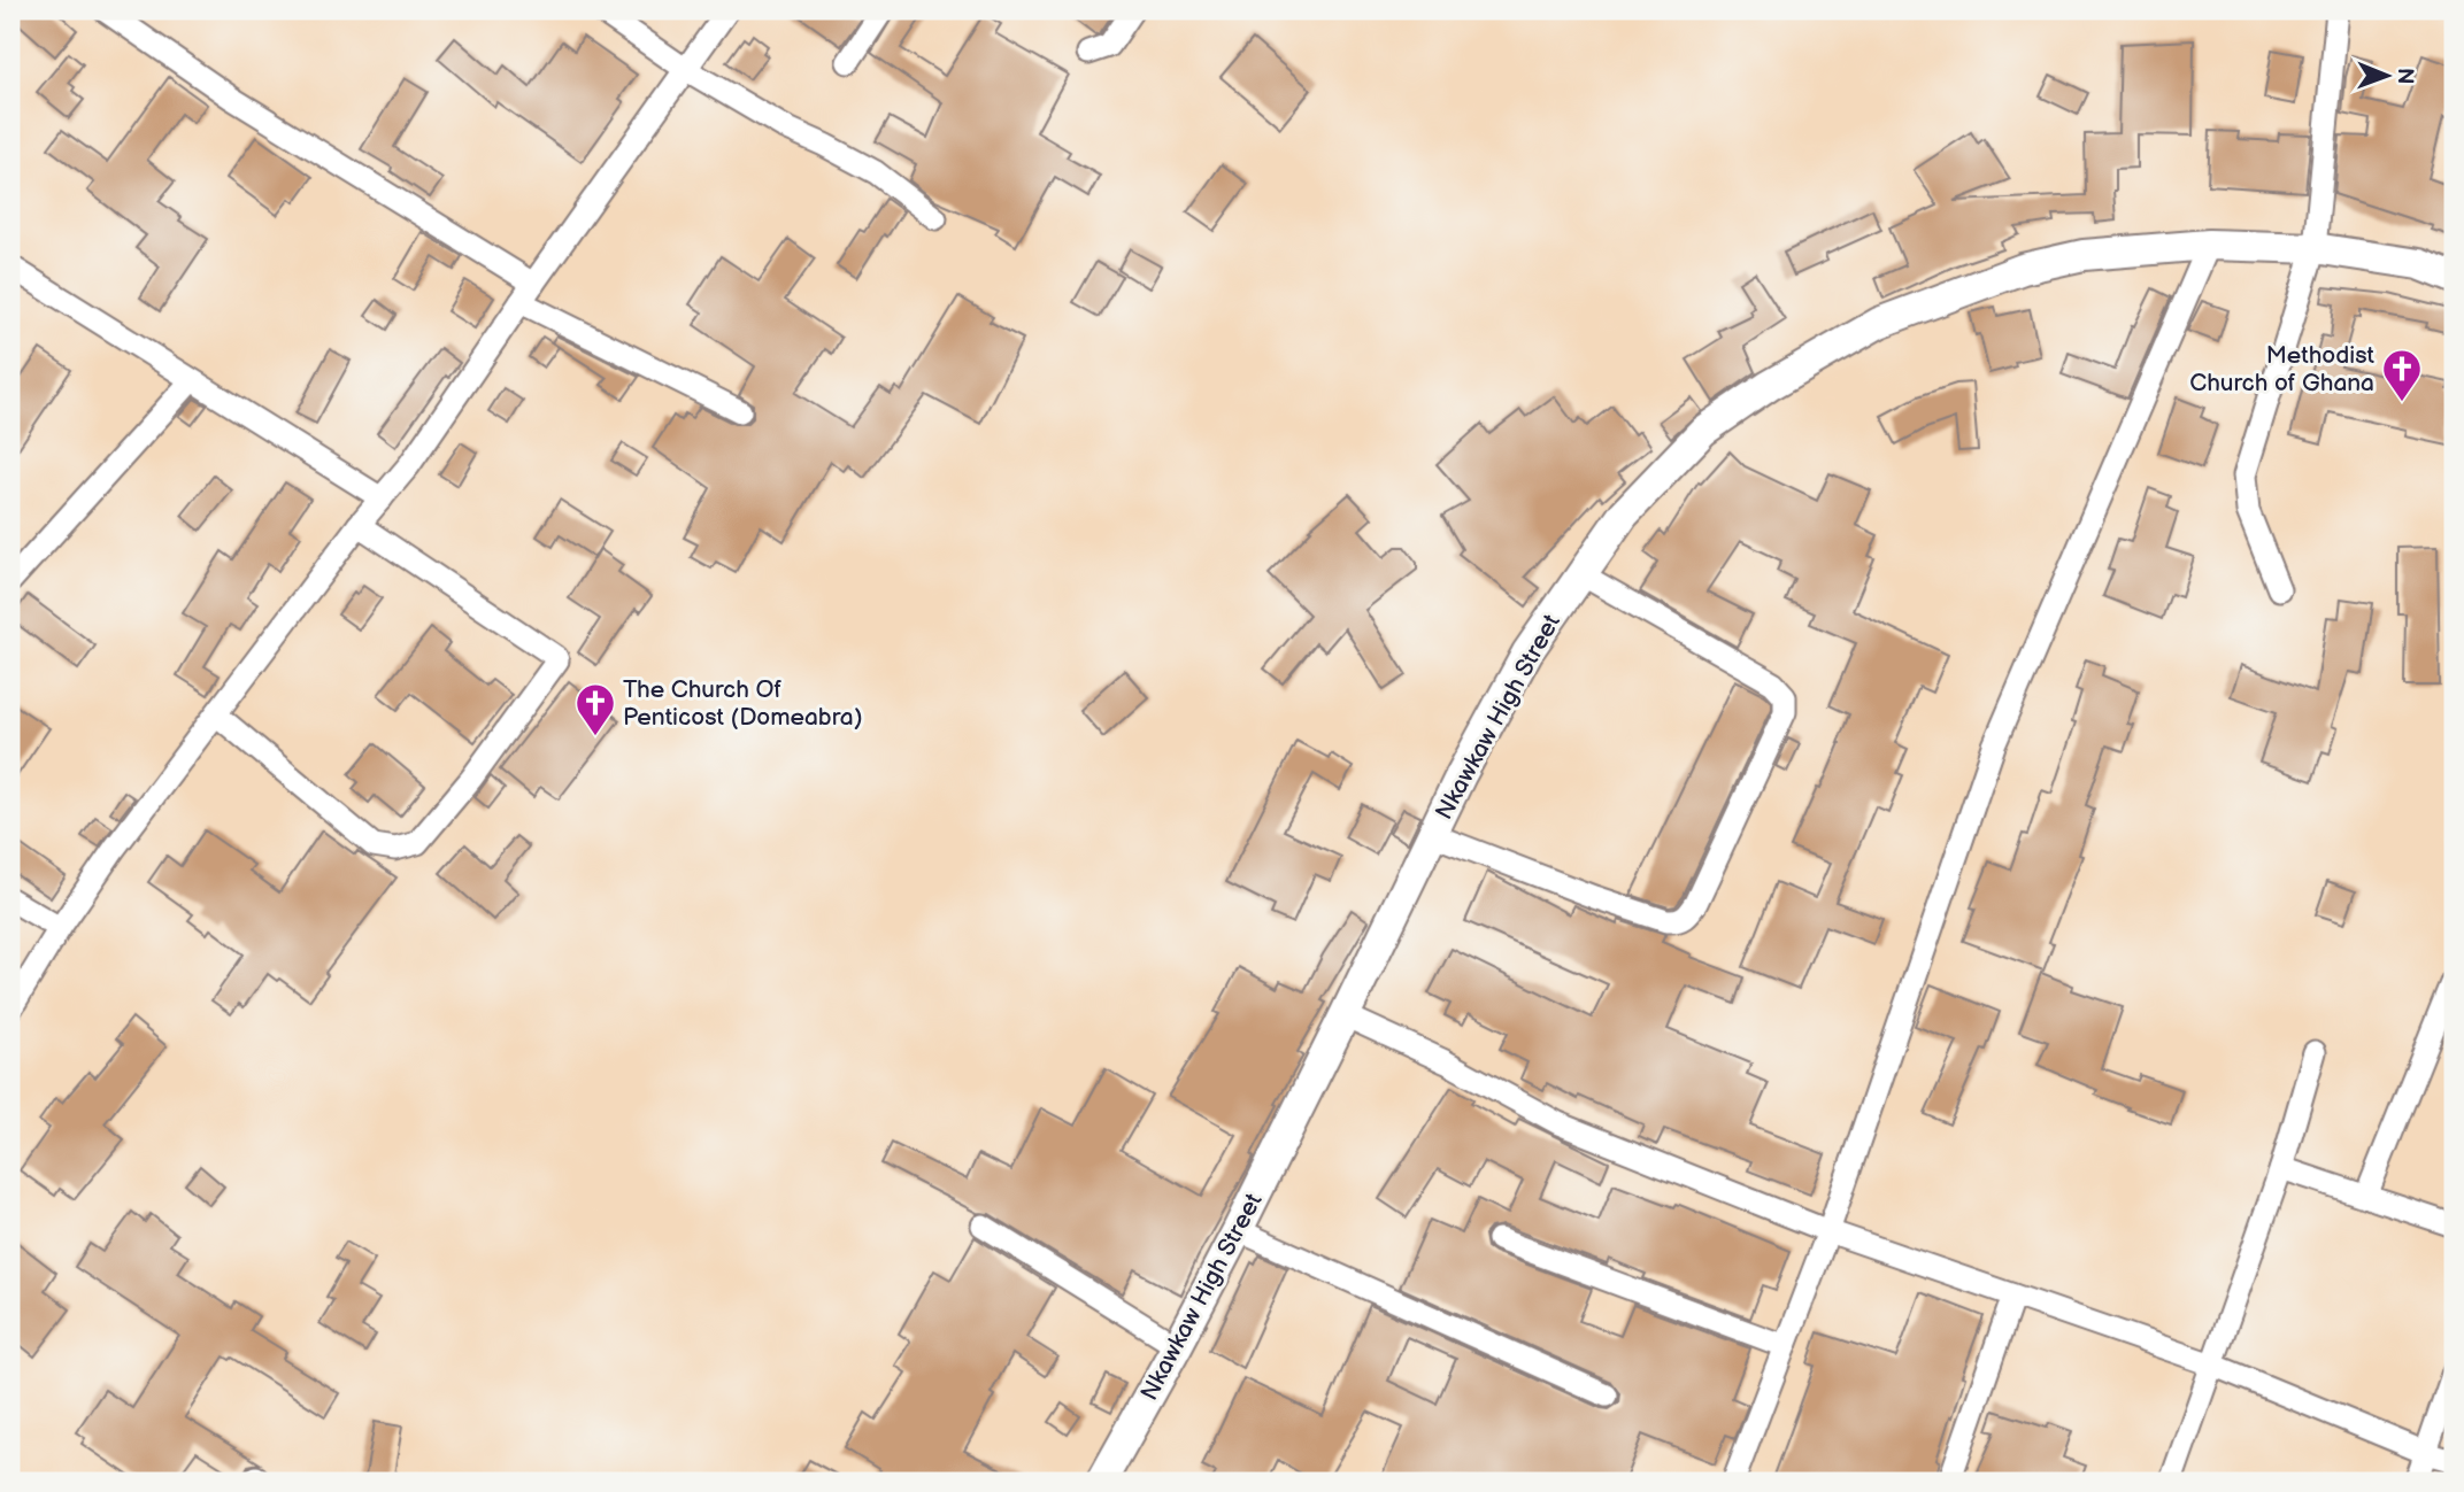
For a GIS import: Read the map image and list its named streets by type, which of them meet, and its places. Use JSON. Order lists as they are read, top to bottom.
{
  "streets": {
    "main road": ["Nkawkaw High Street"]
  },
  "places": {
    "church": ["Methodist Church of Ghana", "The Church Of Penticost (Domeabra)"]
  },
  "north": "right"
}
